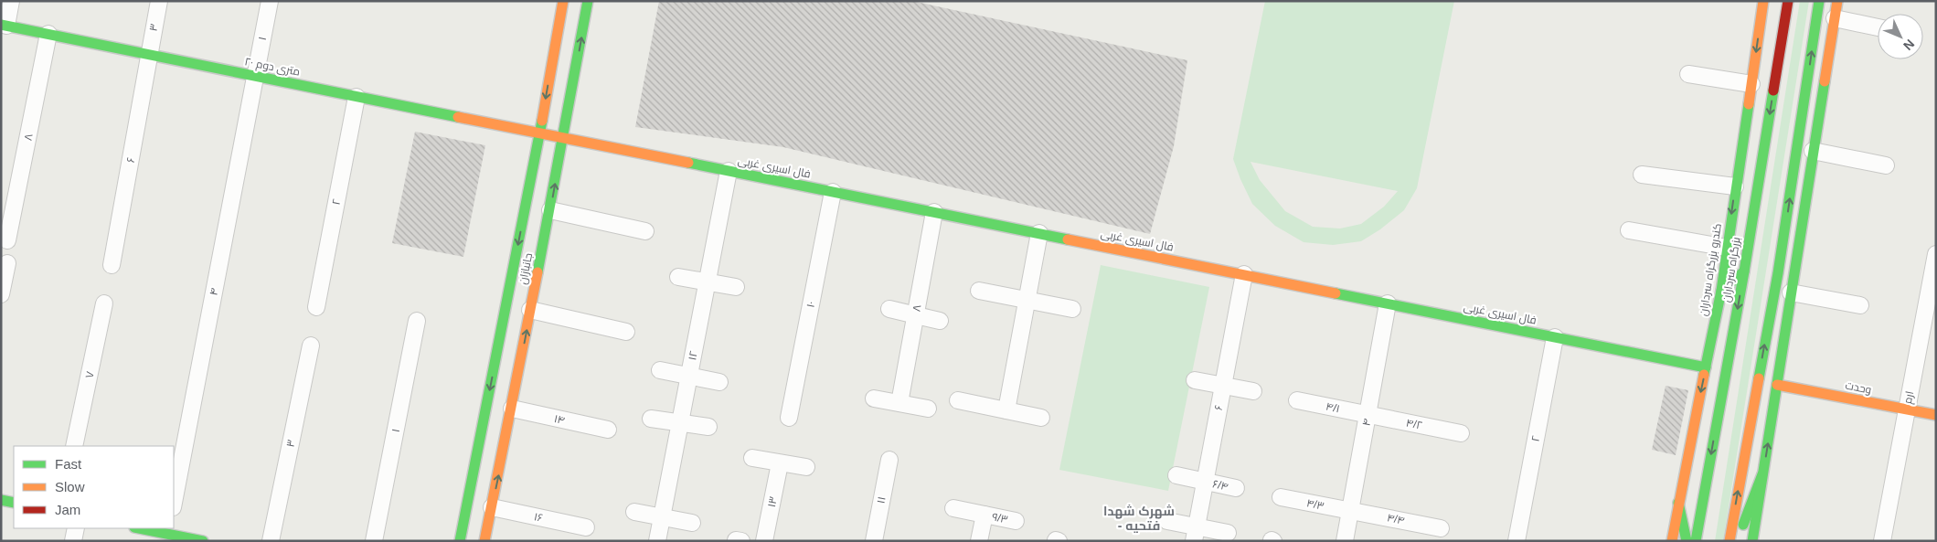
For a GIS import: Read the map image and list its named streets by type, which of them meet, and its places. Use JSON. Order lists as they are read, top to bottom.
{
  "streets": {
    "main road": [
      "۲۰ متری دوم",
      "فال اسیری غربی",
      "جانبازان",
      "کندرو بزرگراه سرداران",
      "بزرگراه سرداران",
      "وحدت"
    ],
    "street": [
      "۳",
      "۱",
      "۸",
      "۶",
      "۲",
      "۴",
      "۱۰",
      "۱۲",
      "۷",
      "ارم",
      "۴/۱",
      "۱۴",
      "۴/۲",
      "۶/۴",
      "۱۱",
      "۱۳",
      "۴/۳",
      "۱۶",
      "۹/۳",
      "۴/۴"
    ]
  },
  "crossings": [
    ["۳", "۲۰ متری دوم"],
    ["۳", "۶"],
    ["۱", "۲۰ متری دوم"],
    ["۱", "۴"],
    ["۲۰ متری دوم", "۸"],
    ["۲۰ متری دوم", "۶"],
    ["۲۰ متری دوم", "فال اسیری غربی"],
    ["۲۰ متری دوم", "۲"],
    ["۲۰ متری دوم", "جانبازان"],
    ["۲۰ متری دوم", "۴"],
    ["۸", "فال اسیری غربی"],
    ["۶", "فال اسیری غربی"],
    ["۶", "۶/۴"],
    ["فال اسیری غربی", "۲"],
    ["فال اسیری غربی", "جانبازان"],
    ["فال اسیری غربی", "کندرو بزرگراه سرداران"],
    ["فال اسیری غربی", "۴"],
    ["فال اسیری غربی", "۱۰"],
    ["فال اسیری غربی", "۱۲"],
    ["جانبازان", "۱۴"],
    ["جانبازان", "۱۶"],
    ["۴", "۴/۱"],
    ["۴", "۴/۲"],
    ["۴", "۴/۳"],
    ["۴", "۴/۴"],
    ["وحدت", "ارم"],
    ["۴/۱", "۴/۲"],
    ["۴/۳", "۴/۴"]
  ],
  "districts": ["شهرک شهدا - فتحیه"],
  "legend": ["Fast", "Slow", "Jam"],
  "north": "bottom right"
}
